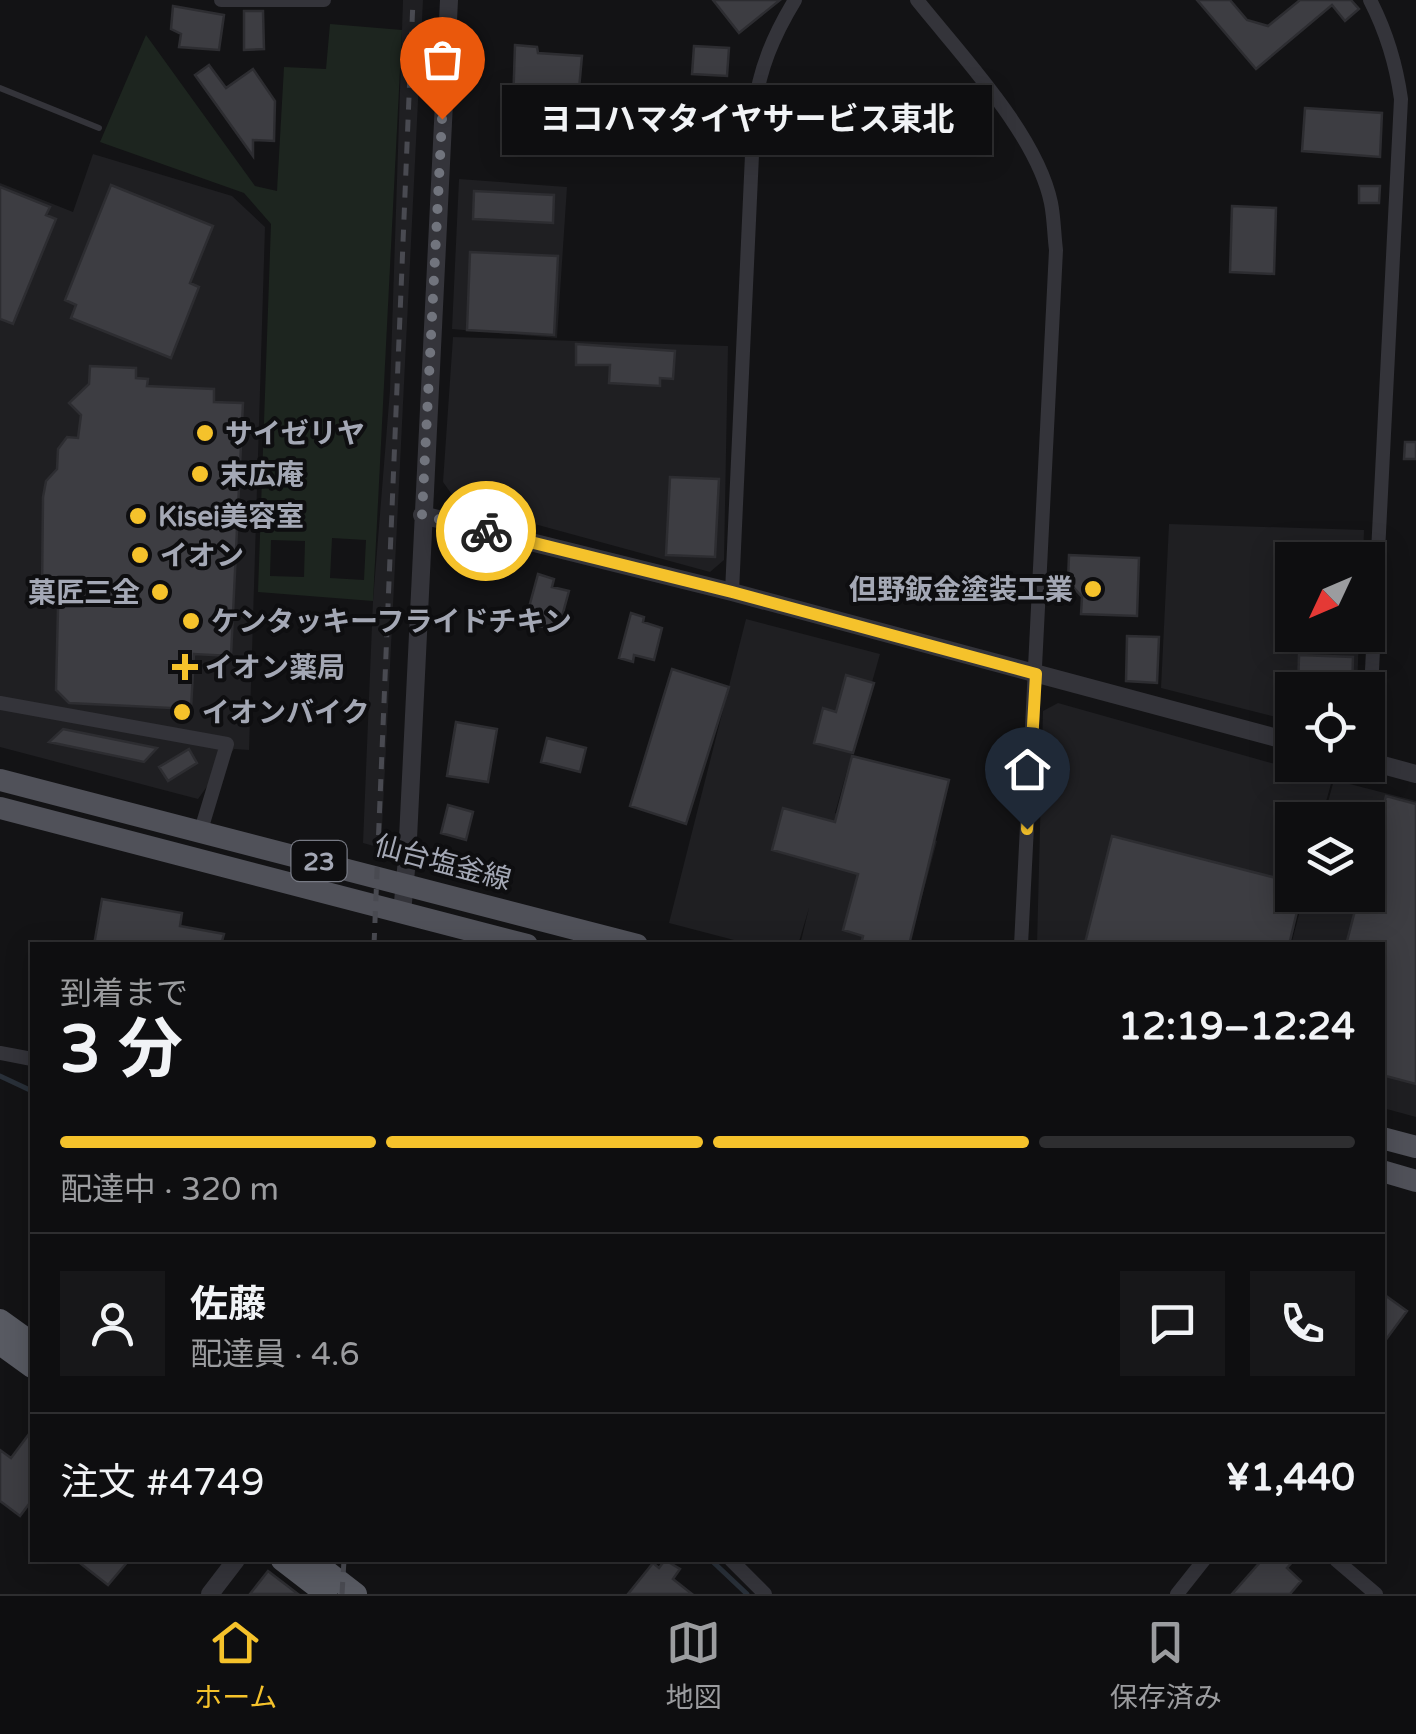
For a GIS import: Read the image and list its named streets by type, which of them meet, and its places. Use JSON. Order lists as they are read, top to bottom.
{
  "streets": {
    "main road": ["23", "仙台塩釜線"]
  },
  "places": {
    "other": [
      "ヨコハマタイヤサービス東北",
      "サイゼリヤ",
      "末広庵",
      "Kisei美容室",
      "イオン",
      "但野鈑金塗装工業",
      "菓匠三全",
      "ケンタッキーフライドチキン",
      "イオンバイク"
    ],
    "health": ["イオン薬局"]
  },
  "north": "bottom left",
  "page": {
    "bubble": "ヨコハマタイヤサービス東北",
    "heading": ["3 分", "到着まで", "12:19–12:24"],
    "panel": [
      "佐藤",
      "配達員 · 4.6",
      "注文 #4749",
      "¥1,440"
    ],
    "bar": "配達中 · 320 m",
    "tabs": ["ホーム", "地図", "保存済み"]
  }
}
